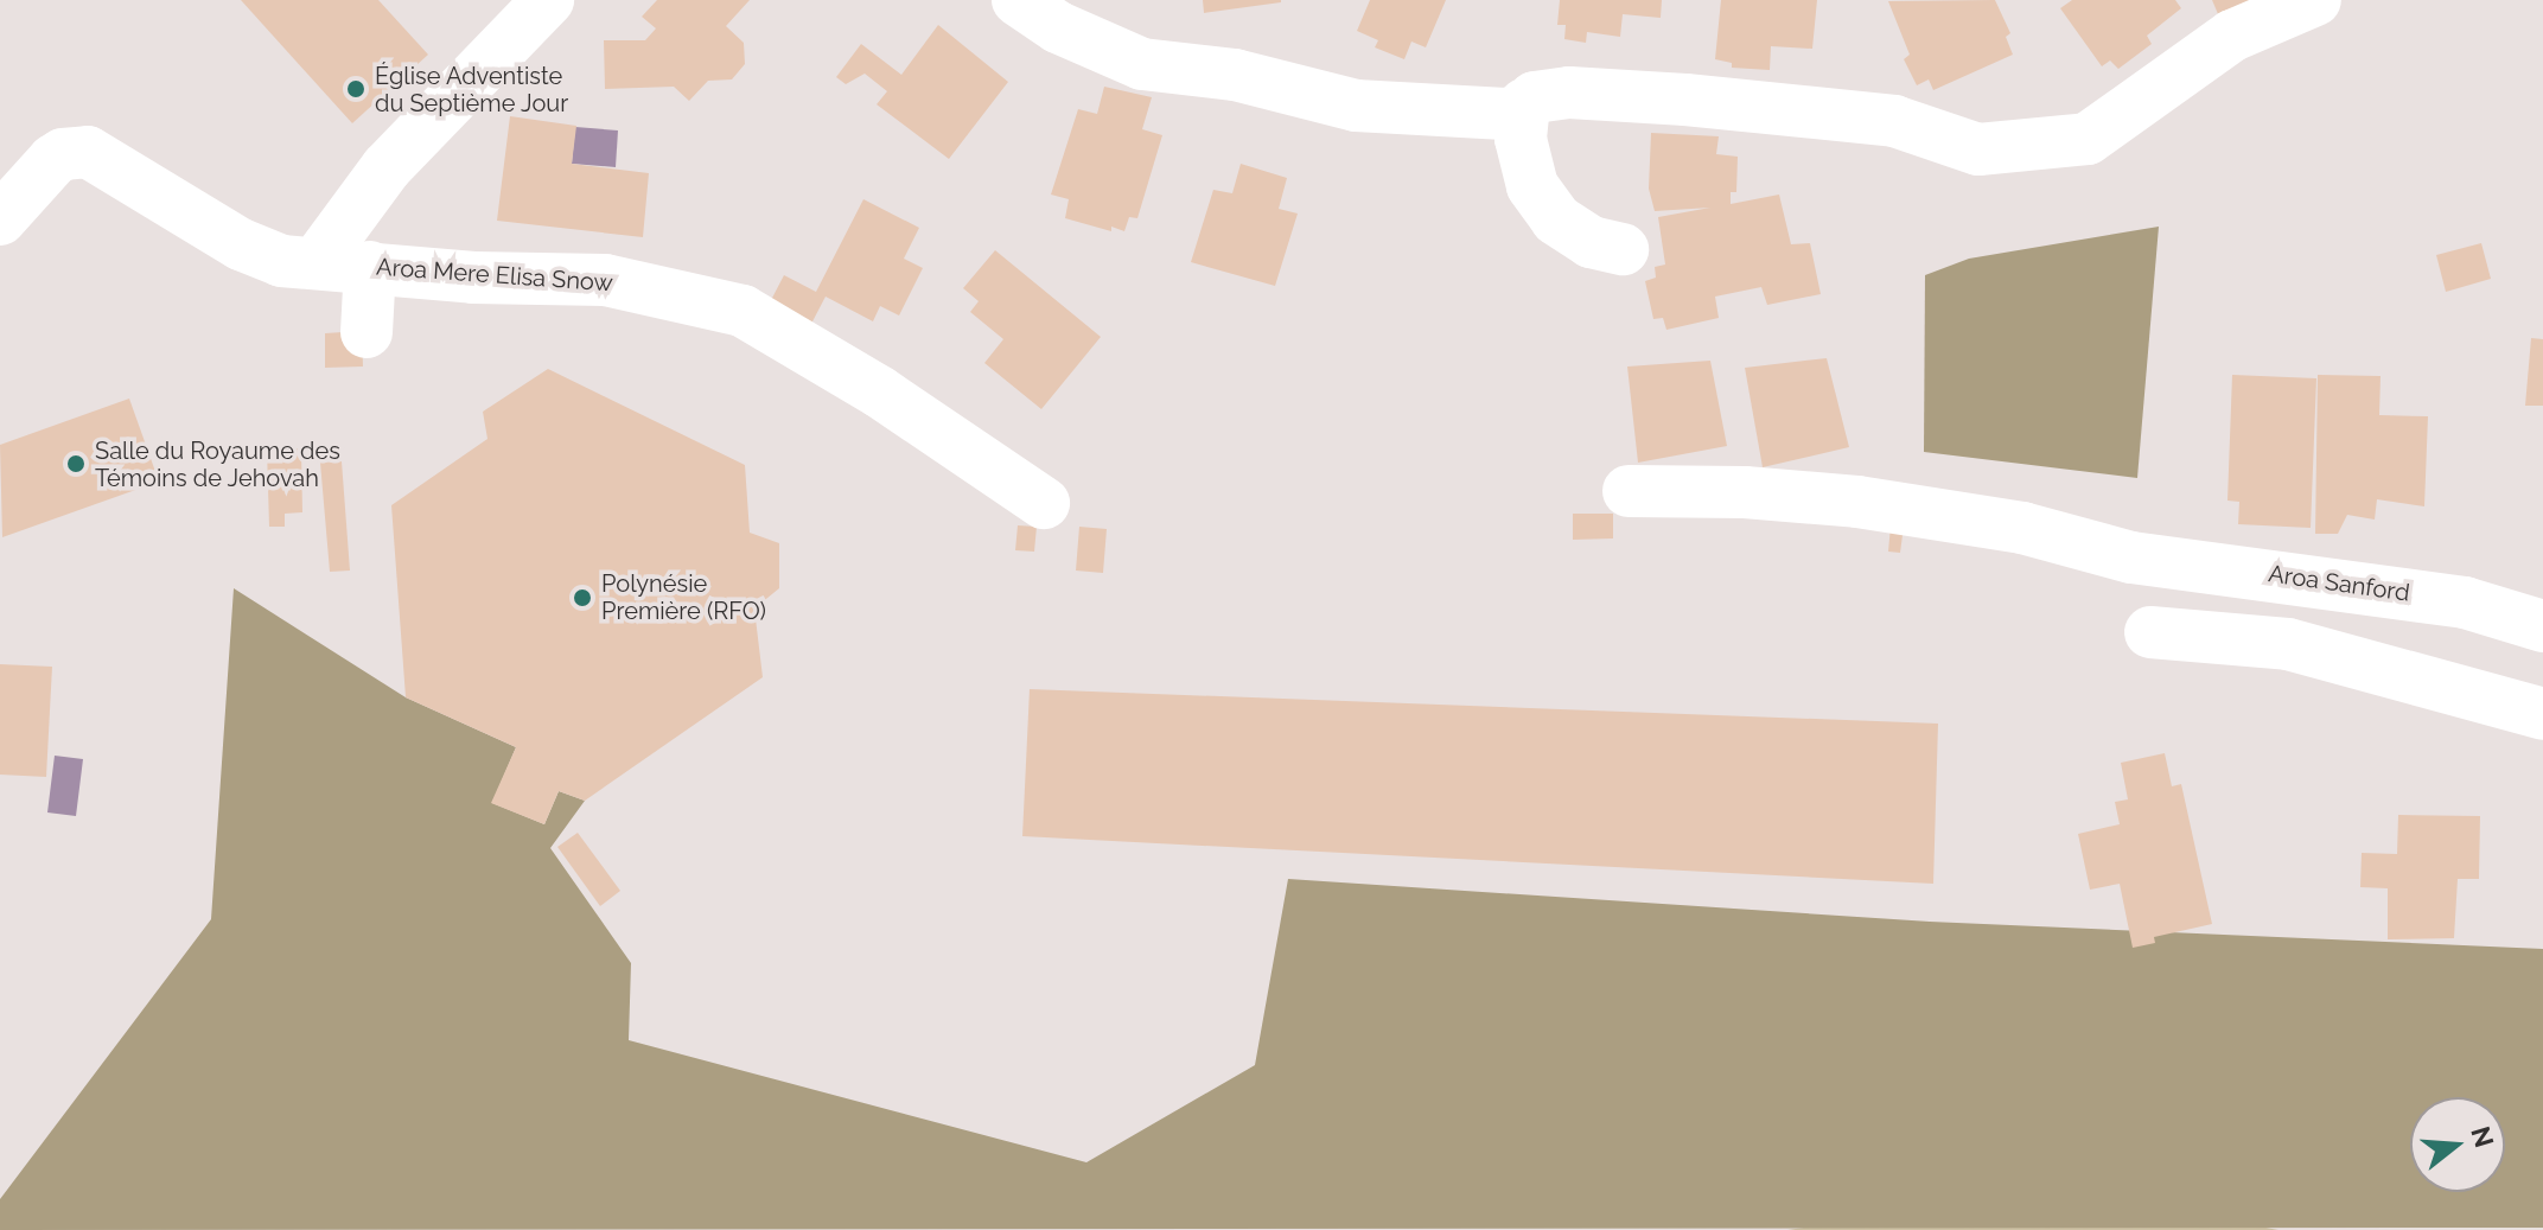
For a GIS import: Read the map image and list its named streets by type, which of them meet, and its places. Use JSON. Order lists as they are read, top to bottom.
{
  "streets": {
    "street": ["Aroa Mere Elisa Snow", "Aroa Sanford"]
  },
  "places": ["Église Adventiste du Septième Jour", "Salle du Royaume des Témoins de Jehovah", "Polynésie Première (RFO)"],
  "north": "right"
}
